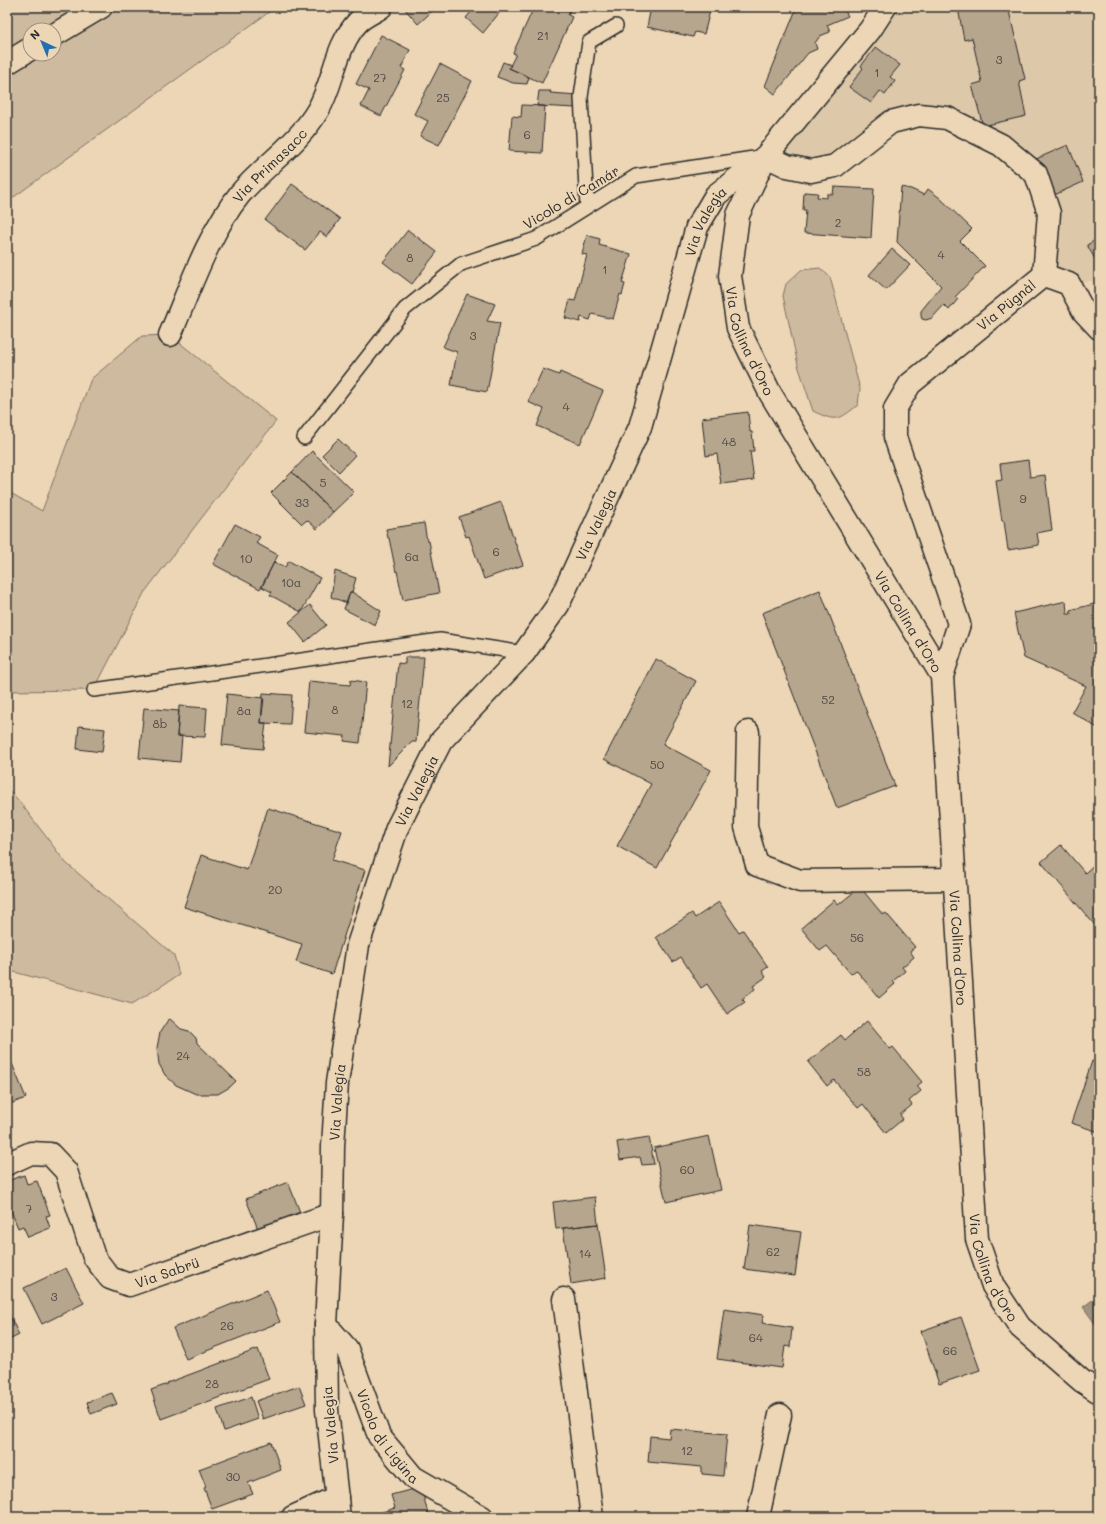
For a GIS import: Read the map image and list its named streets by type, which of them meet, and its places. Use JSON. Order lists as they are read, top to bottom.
{
  "streets": {
    "street": [
      "Via Primasacc",
      "Via Valegia",
      "Via Pügnàl",
      "Via Collina d'Oro",
      "Via Sabrü",
      "Vicolo di Ligüna"
    ],
    "lane": ["Vicolo di Camár"]
  },
  "crossings": [
    ["Vicolo di Camár", "Via Valegia"],
    ["Vicolo di Camár", "Via Pügnàl"],
    ["Vicolo di Camár", "Via Collina d'Oro"],
    ["Via Valegia", "Via Pügnàl"],
    ["Via Valegia", "Via Collina d'Oro"],
    ["Via Valegia", "Via Sabrü"],
    ["Via Valegia", "Vicolo di Ligüna"],
    ["Via Pügnàl", "Via Collina d'Oro"]
  ],
  "house_numbers": [
    "21",
    "3",
    "1",
    "27",
    "25",
    "6",
    "2",
    "4",
    "8",
    "1",
    "3",
    "4",
    "48",
    "5",
    "9",
    "33",
    "6",
    "6a",
    "10",
    "10a",
    "52",
    "12",
    "8",
    "8a",
    "8b",
    "50",
    "20",
    "56",
    "24",
    "58",
    "60",
    "7",
    "62",
    "14",
    "3",
    "26",
    "64",
    "66",
    "28",
    "12",
    "30"
  ],
  "north": "top left"
}
